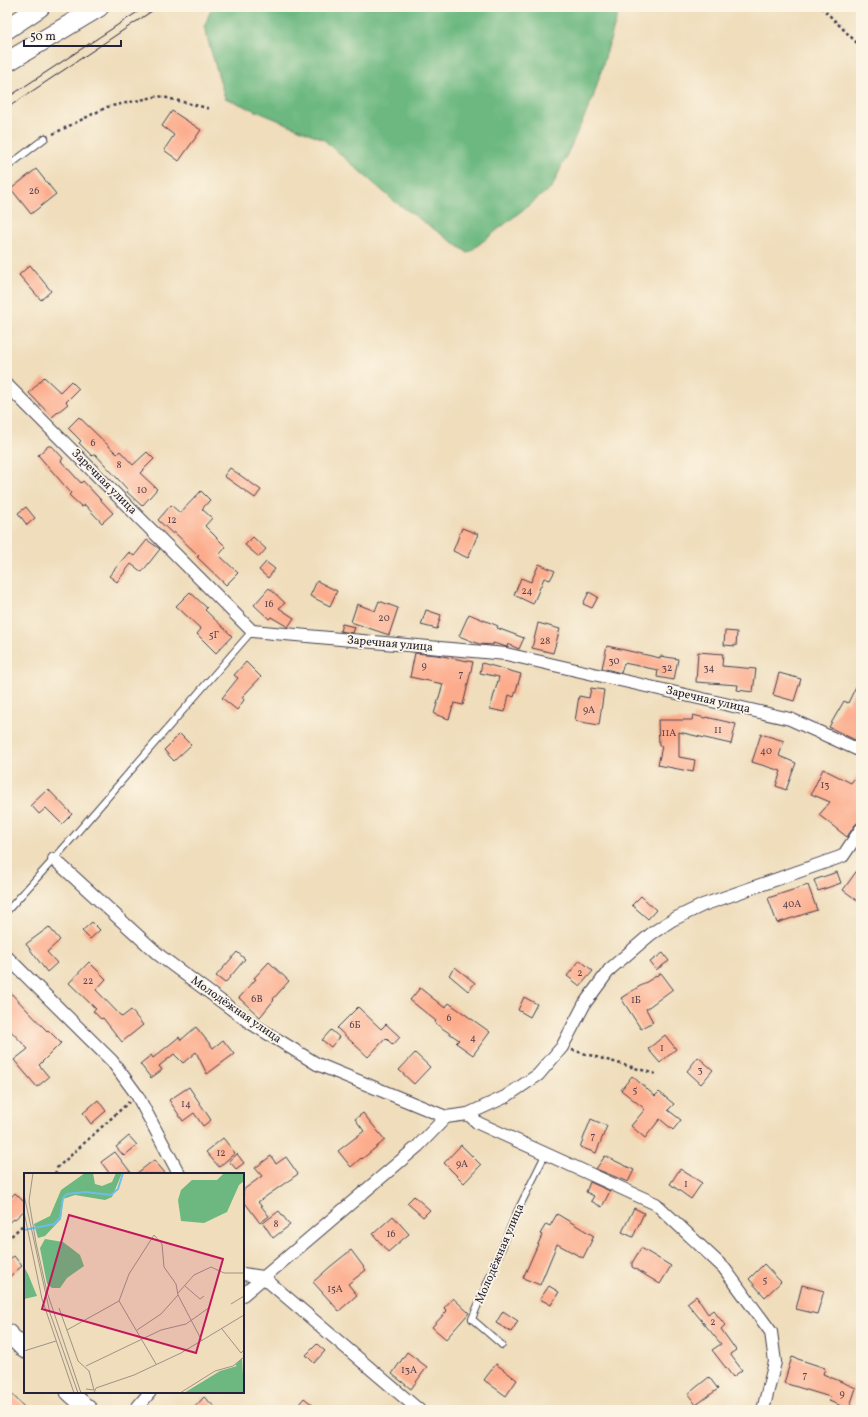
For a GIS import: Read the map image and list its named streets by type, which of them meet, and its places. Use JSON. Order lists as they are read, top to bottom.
{
  "streets": {
    "street": ["Заречная улица", "Молодёжная улица"]
  },
  "house_numbers": [
    "26",
    "6",
    "8",
    "10",
    "12",
    "24",
    "16",
    "20",
    "5Г",
    "28",
    "30",
    "9",
    "32",
    "34",
    "7",
    "9А",
    "11",
    "11А",
    "40",
    "13",
    "40А",
    "2",
    "22",
    "6В",
    "1Б",
    "6",
    "6Б",
    "4",
    "1",
    "3",
    "5",
    "14",
    "7",
    "12",
    "9А",
    "1",
    "8",
    "16",
    "5",
    "15А",
    "2",
    "13А",
    "7",
    "9"
  ],
  "scale_bar": "50 m"
}
